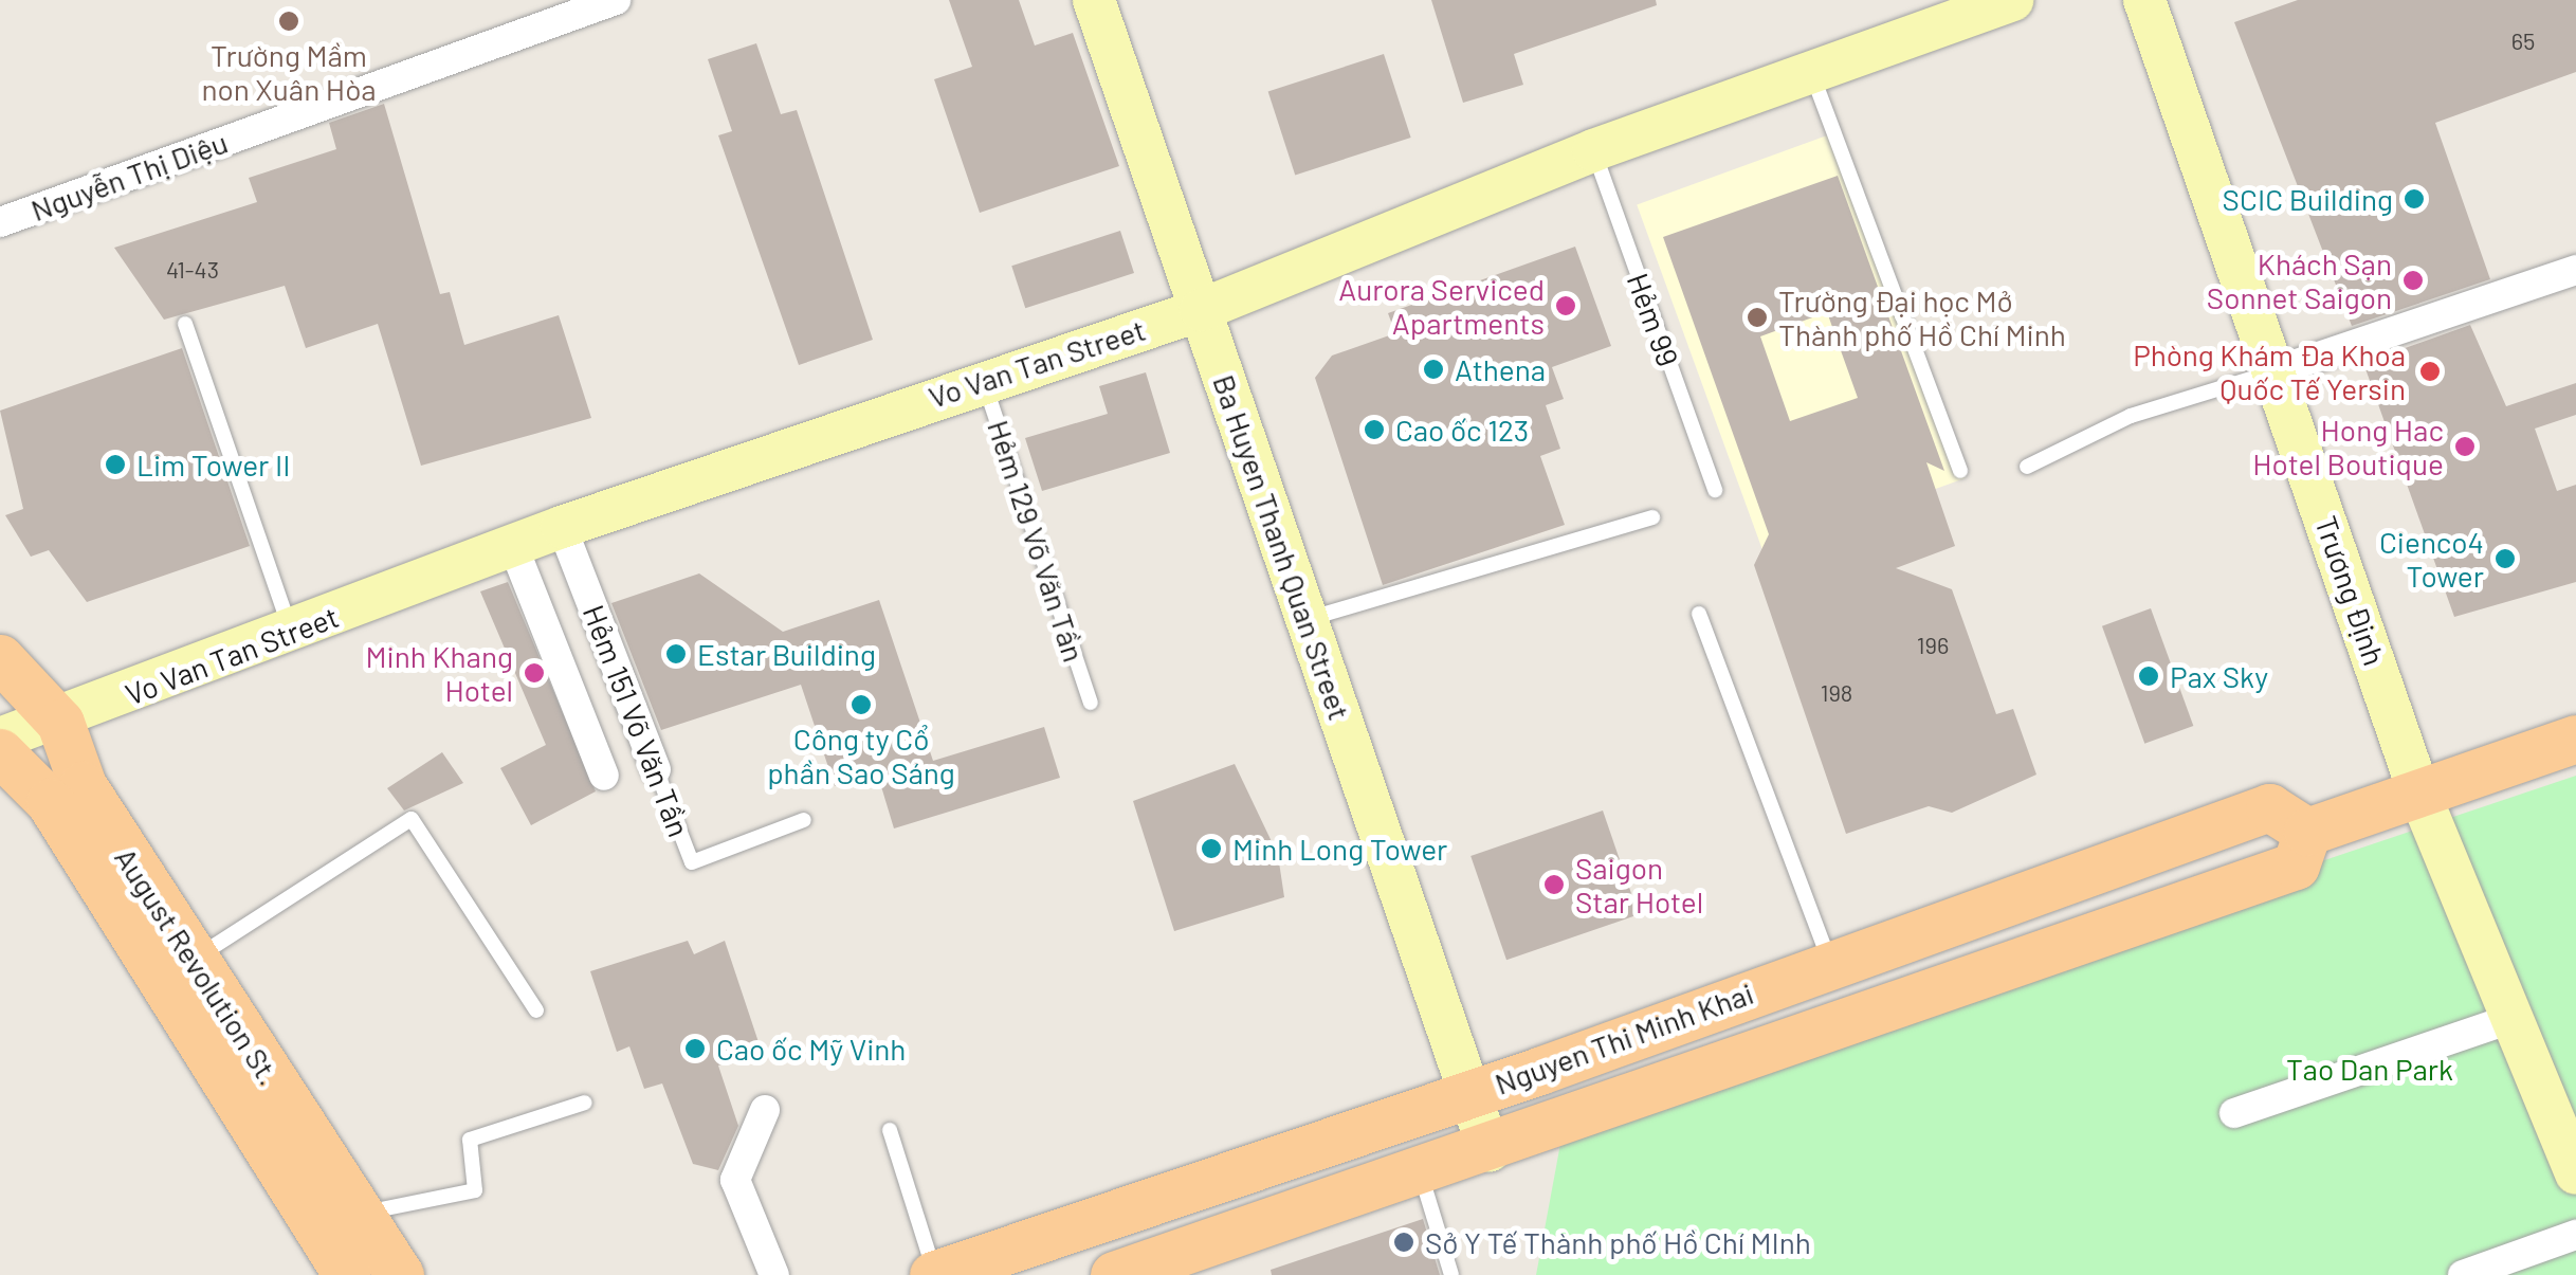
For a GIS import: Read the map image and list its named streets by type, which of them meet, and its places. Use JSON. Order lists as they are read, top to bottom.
{
  "streets": {
    "main road": [
      "Vo Van Tan Street",
      "Ba Huyen Thanh Quan Street",
      "Trương Định",
      "August Revolution St.",
      "Nguyen Thi Minh Khai"
    ],
    "street": ["Nguyễn Thị Diệu", "Hẻm 151 Võ Văn Tần"],
    "lane": ["Hẻm 99", "Hẻm 129 Võ Văn Tần"]
  },
  "crossings": [
    ["Hẻm 99", "Vo Van Tan Street"],
    ["Vo Van Tan Street", "Hẻm 129 Võ Văn Tần"],
    ["Vo Van Tan Street", "Ba Huyen Thanh Quan Street"],
    ["Vo Van Tan Street", "Hẻm 151 Võ Văn Tần"],
    ["Vo Van Tan Street", "August Revolution St."],
    ["Ba Huyen Thanh Quan Street", "Nguyen Thi Minh Khai"]
  ],
  "parks": ["Tao Dan Park"],
  "places": [
    "Trường Mầm non Xuân Hòa",
    "SCIC Building",
    "Khách Sạn Sonnet Saigon",
    "Aurora Serviced Apartments",
    "Trường Đại học Mở Thành phố Hồ Chí Minh",
    "Athena",
    "Phòng Khám Đa Khoa Quốc Tế Yersin",
    "Cao ốc 123",
    "Hong Hac Hotel Boutique",
    "Lim Tower II",
    "Cienco4 Tower",
    "Estar Building",
    "Minh Khang Hotel",
    "Pax Sky",
    "Công ty Cổ phần Sao Sáng",
    "Minh Long Tower",
    "Saigon Star Hotel",
    "Cao ốc Mỹ Vinh",
    "Sở Y Tế Thành phố Hồ Chí MInh"
  ],
  "house_numbers": [
    "65",
    "41-43",
    "196",
    "198"
  ]
}
